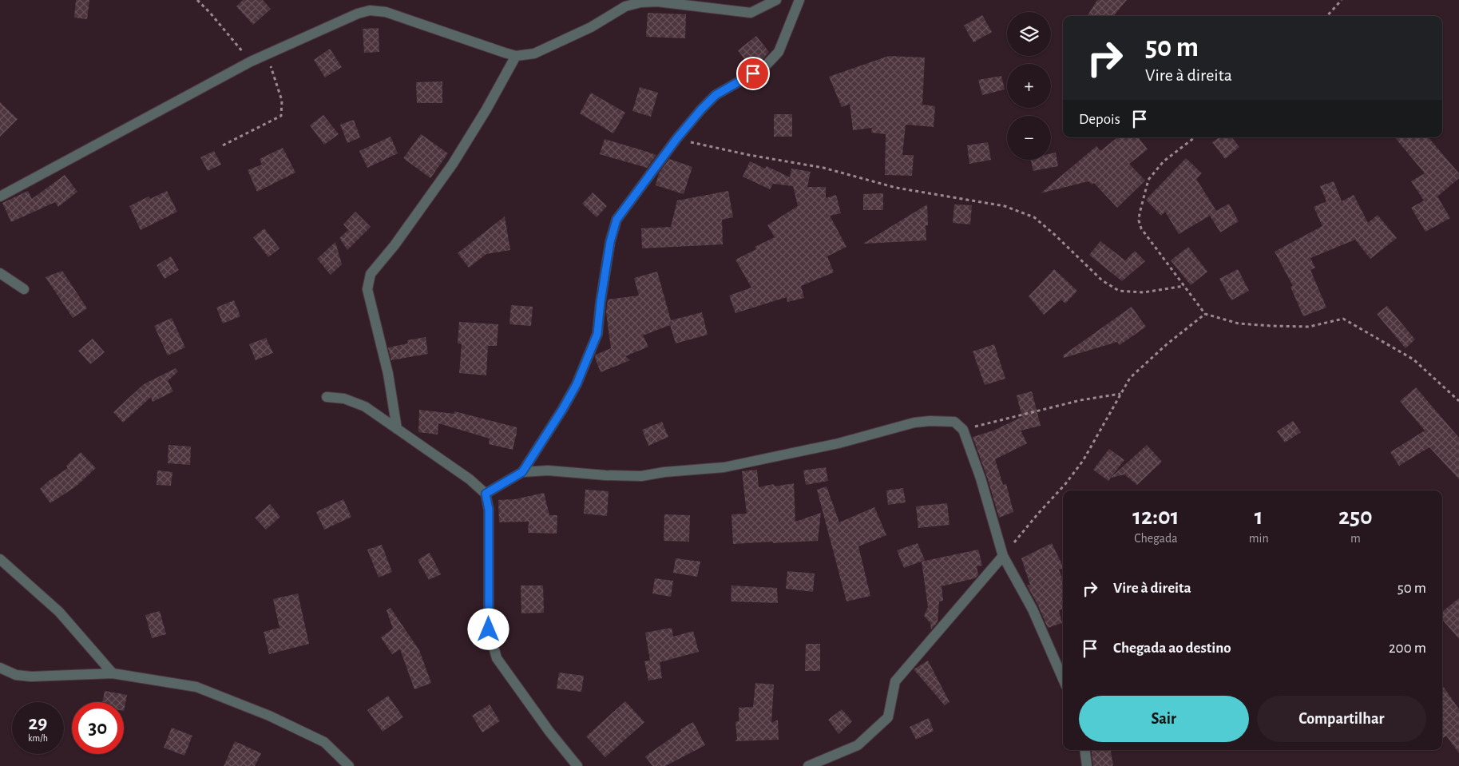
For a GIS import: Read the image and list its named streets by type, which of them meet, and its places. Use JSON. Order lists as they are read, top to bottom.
{
  "page": {
    "map_buttons": ["+", "−"],
    "turn": ["50 m", "Vire à direita"],
    "then": "Depois",
    "eta": [
      "12:01",
      "Chegada",
      "1",
      "min",
      "250",
      "m"
    ],
    "list": [
      {
        "name": "Vire à direita",
        "value": "50 m"
      },
      {
        "name": "Chegada ao destino",
        "value": "200 m"
      }
    ],
    "buttons": ["Sair", "Compartilhar"],
    "speed": "29 km/h",
    "limit": "30"
  }
}
